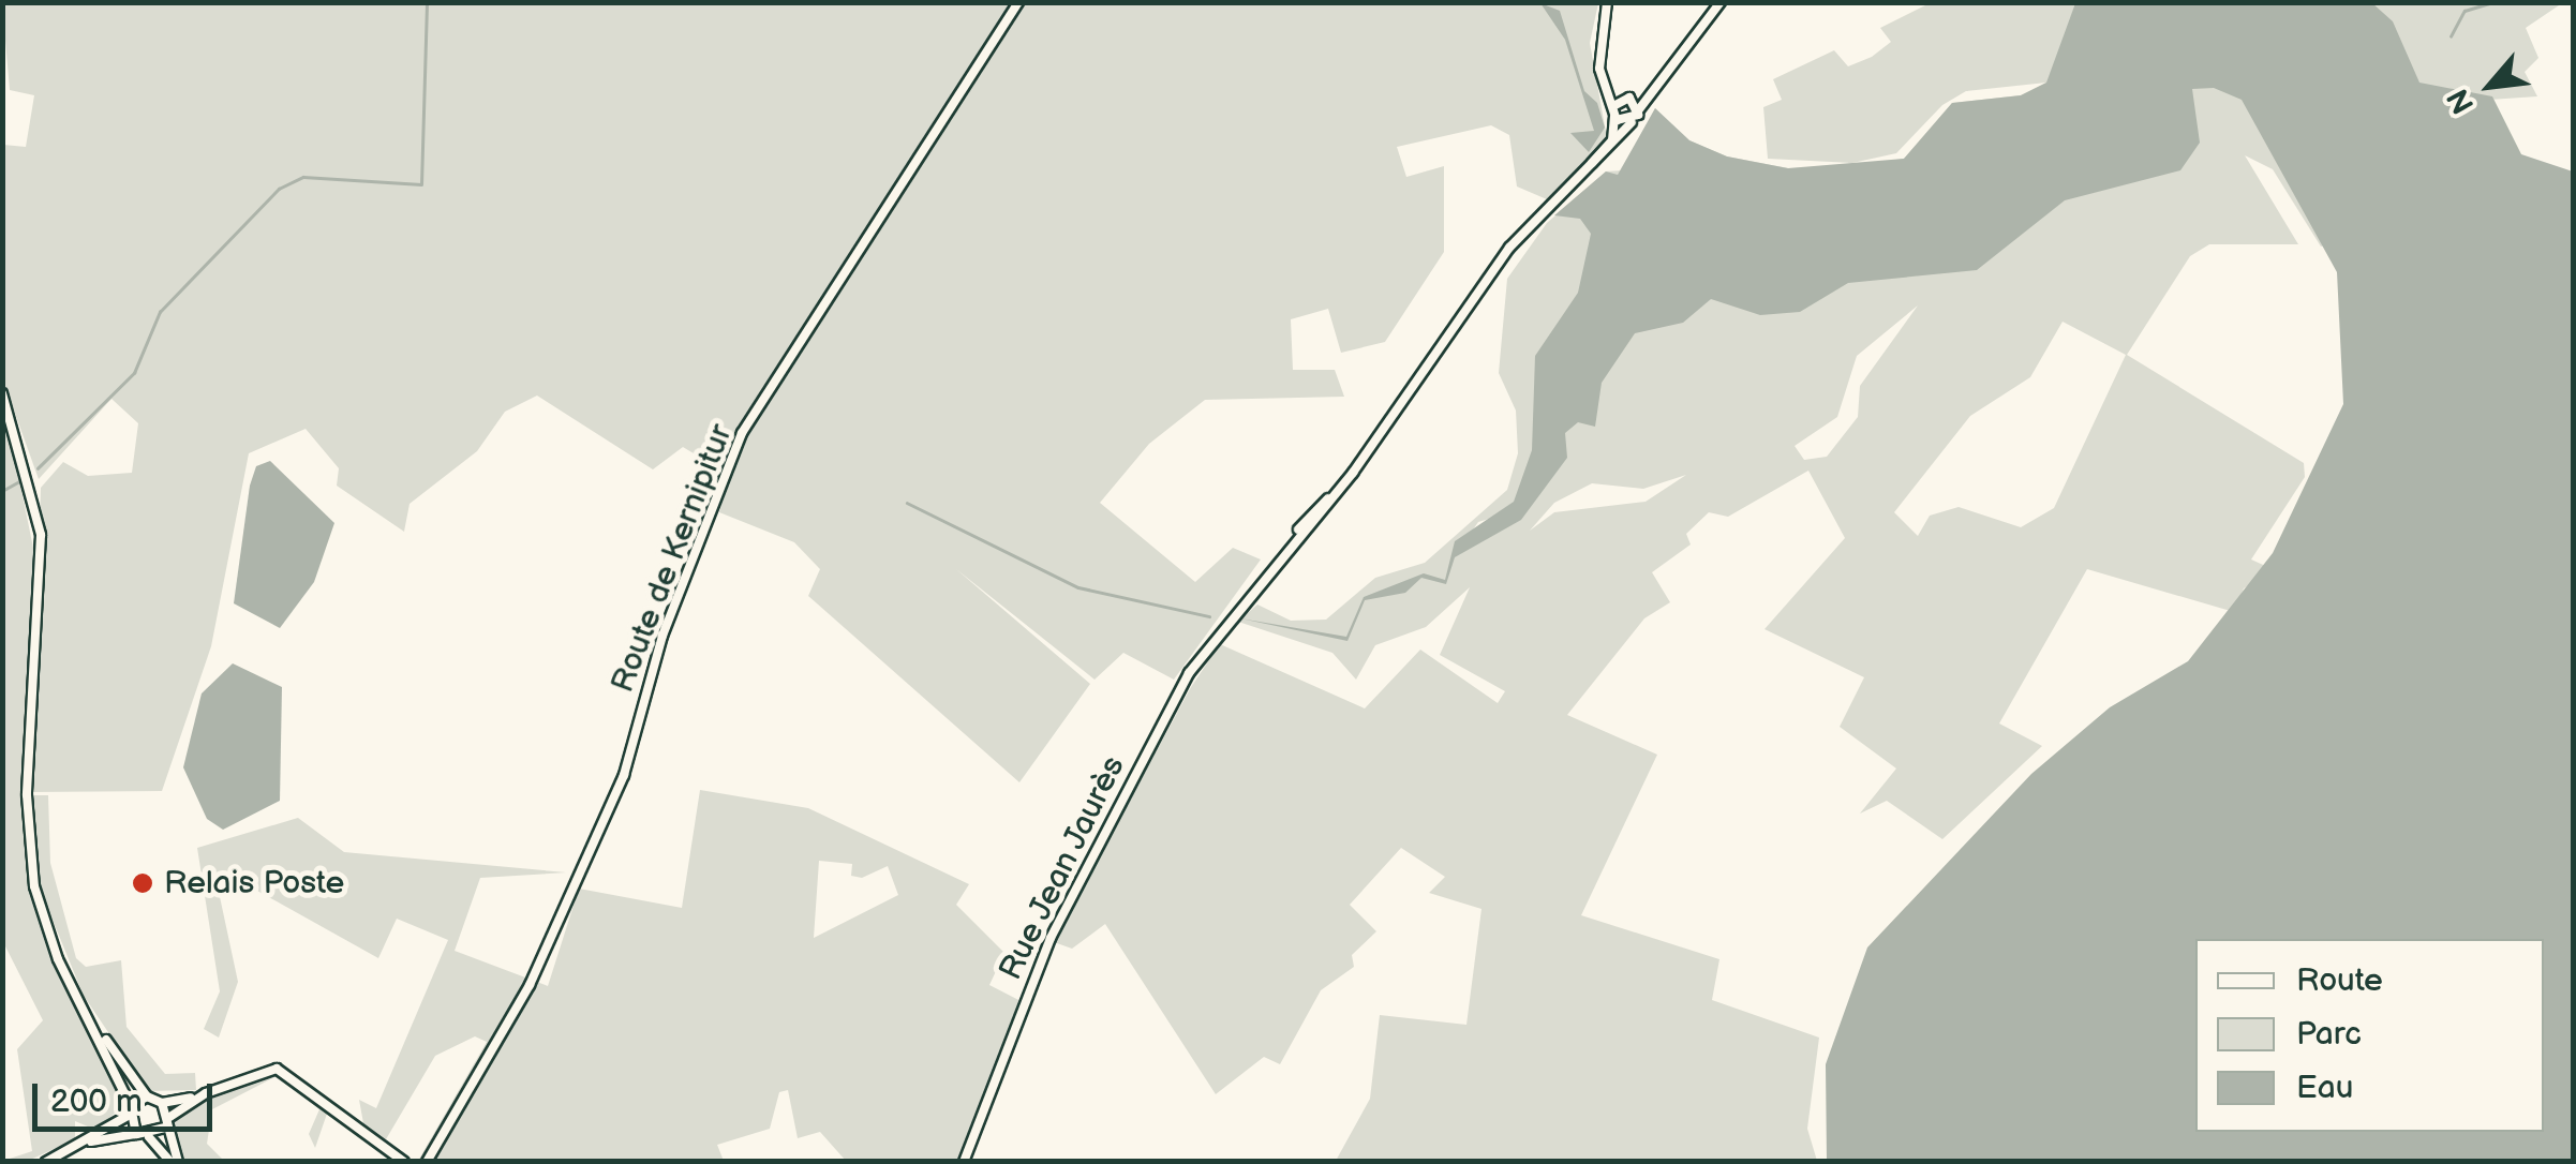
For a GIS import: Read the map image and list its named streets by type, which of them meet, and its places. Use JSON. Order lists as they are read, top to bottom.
{
  "streets": {
    "main road": ["Route de Kernipitur", "Rue Jean Jaurès"]
  },
  "places": ["Relais Poste"],
  "legend": ["Route", "Parc", "Eau"],
  "scale_bar": "200 m",
  "north": "bottom left"
}
